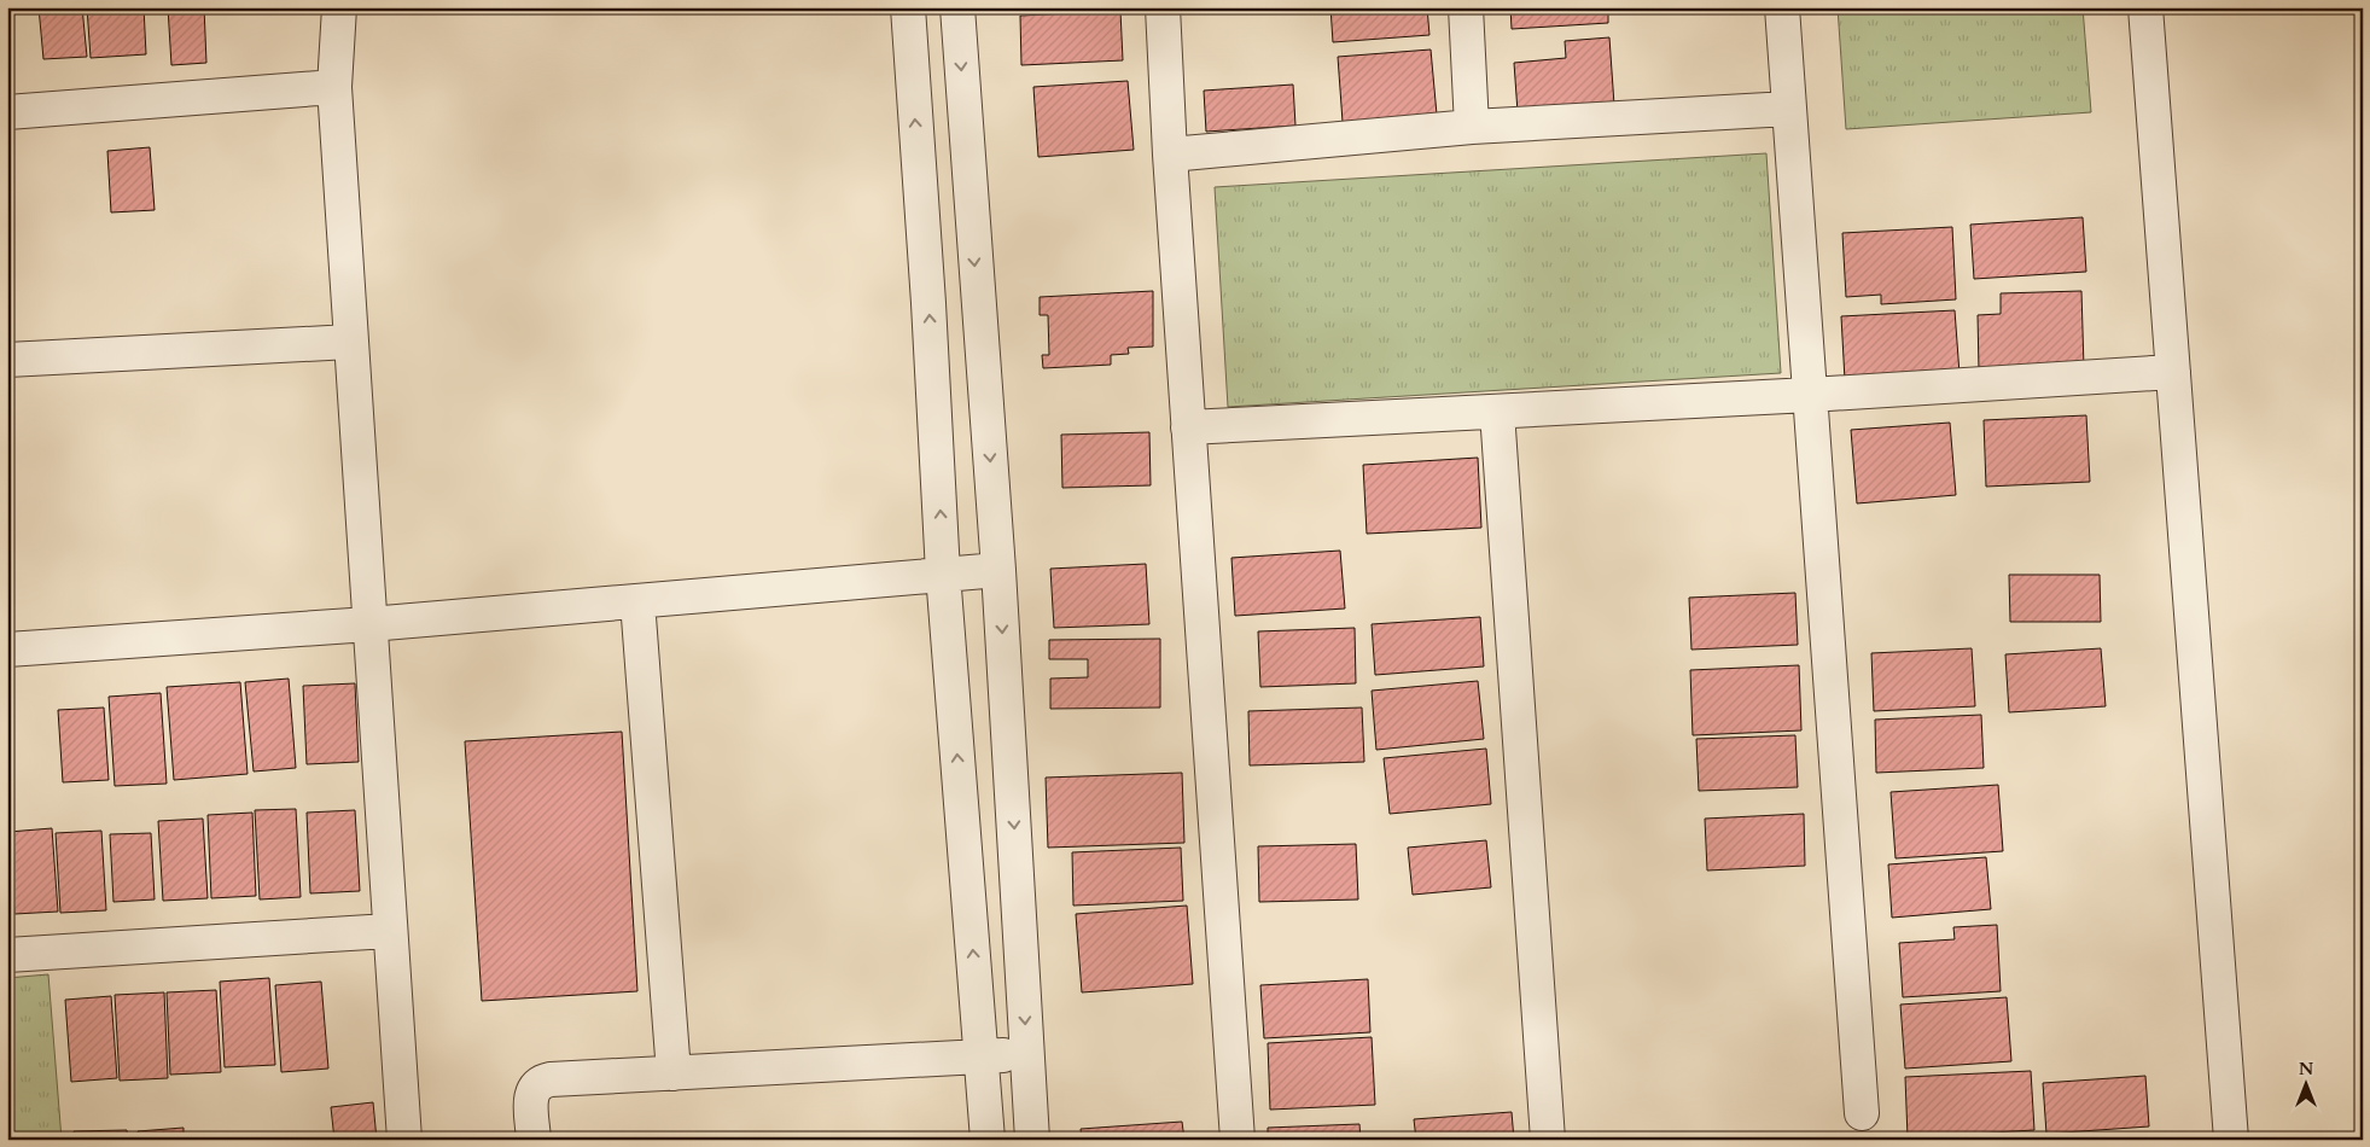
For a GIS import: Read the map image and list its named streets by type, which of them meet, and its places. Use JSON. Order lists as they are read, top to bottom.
{
  "north": "top"
}
